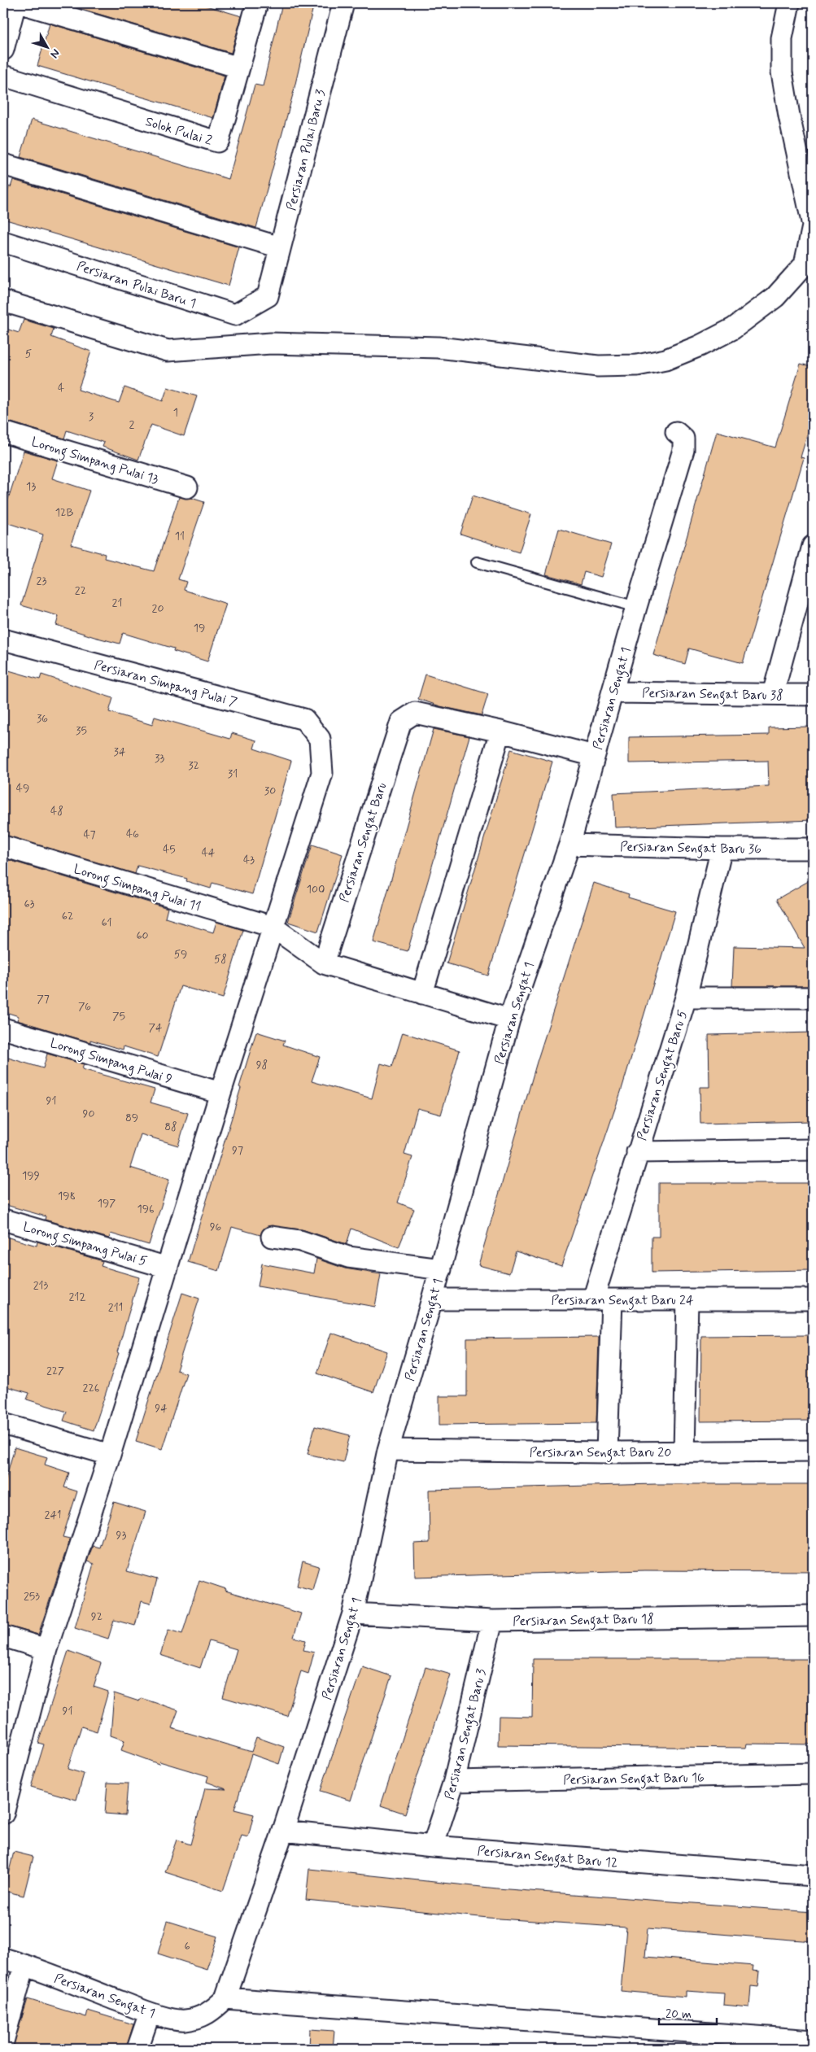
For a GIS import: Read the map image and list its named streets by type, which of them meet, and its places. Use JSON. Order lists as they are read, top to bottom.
{
  "streets": {
    "street": [
      "Solok Pulai 2",
      "Persiaran Pulai Baru 3",
      "Persiaran Pulai Baru 1",
      "Lorong Simpang Pulai 13",
      "Persiaran Simpang Pulai 7",
      "Persiaran Sengat Baru 38",
      "Persiaran Sengat 1",
      "Persiaran Sengat Baru",
      "Persiaran Sengat Baru 36",
      "Lorong Simpang Pulai 11",
      "Lorong Simpang Pulai 9",
      "Persiaran Sengat Baru 5",
      "Lorong Simpang Pulai 5",
      "Persiaran Sengat Baru 24",
      "Persiaran Sengat Baru 20",
      "Persiaran Sengat Baru 18",
      "Persiaran Sengat Baru 3",
      "Persiaran Sengat Baru 16",
      "Persiaran Sengat Baru 12"
    ]
  },
  "crossings": [
    ["Persiaran Pulai Baru 3", "Persiaran Pulai Baru 1"],
    ["Persiaran Simpang Pulai 7", "Lorong Simpang Pulai 11"],
    ["Persiaran Sengat Baru 38", "Persiaran Sengat 1"],
    ["Persiaran Sengat 1", "Persiaran Sengat Baru 36"],
    ["Persiaran Sengat 1", "Lorong Simpang Pulai 11"],
    ["Persiaran Sengat 1", "Persiaran Sengat Baru 24"],
    ["Persiaran Sengat 1", "Persiaran Sengat Baru 20"],
    ["Persiaran Sengat 1", "Persiaran Sengat Baru 18"],
    ["Persiaran Sengat 1", "Persiaran Sengat Baru 12"],
    ["Persiaran Sengat Baru", "Lorong Simpang Pulai 11"],
    ["Persiaran Sengat Baru 36", "Persiaran Sengat Baru 5"],
    ["Persiaran Sengat Baru 5", "Persiaran Sengat Baru 24"],
    ["Persiaran Sengat Baru 5", "Persiaran Sengat Baru 20"],
    ["Persiaran Sengat Baru 18", "Persiaran Sengat Baru 3"],
    ["Persiaran Sengat Baru 3", "Persiaran Sengat Baru 16"],
    ["Persiaran Sengat Baru 3", "Persiaran Sengat Baru 12"]
  ],
  "house_numbers": [
    "5",
    "4",
    "1",
    "3",
    "2",
    "13",
    "12B",
    "11",
    "23",
    "22",
    "21",
    "20",
    "19",
    "36",
    "35",
    "34",
    "33",
    "32",
    "31",
    "49",
    "30",
    "48",
    "46",
    "47",
    "45",
    "44",
    "43",
    "100",
    "63",
    "62",
    "61",
    "60",
    "59",
    "58",
    "77",
    "76",
    "75",
    "74",
    "98",
    "91",
    "90",
    "89",
    "88",
    "97",
    "199",
    "198",
    "197",
    "196",
    "96",
    "213",
    "212",
    "211",
    "227",
    "226",
    "94",
    "241",
    "93",
    "253",
    "92",
    "91",
    "6"
  ],
  "scale_bar": "20 m",
  "north": "bottom right"
}
